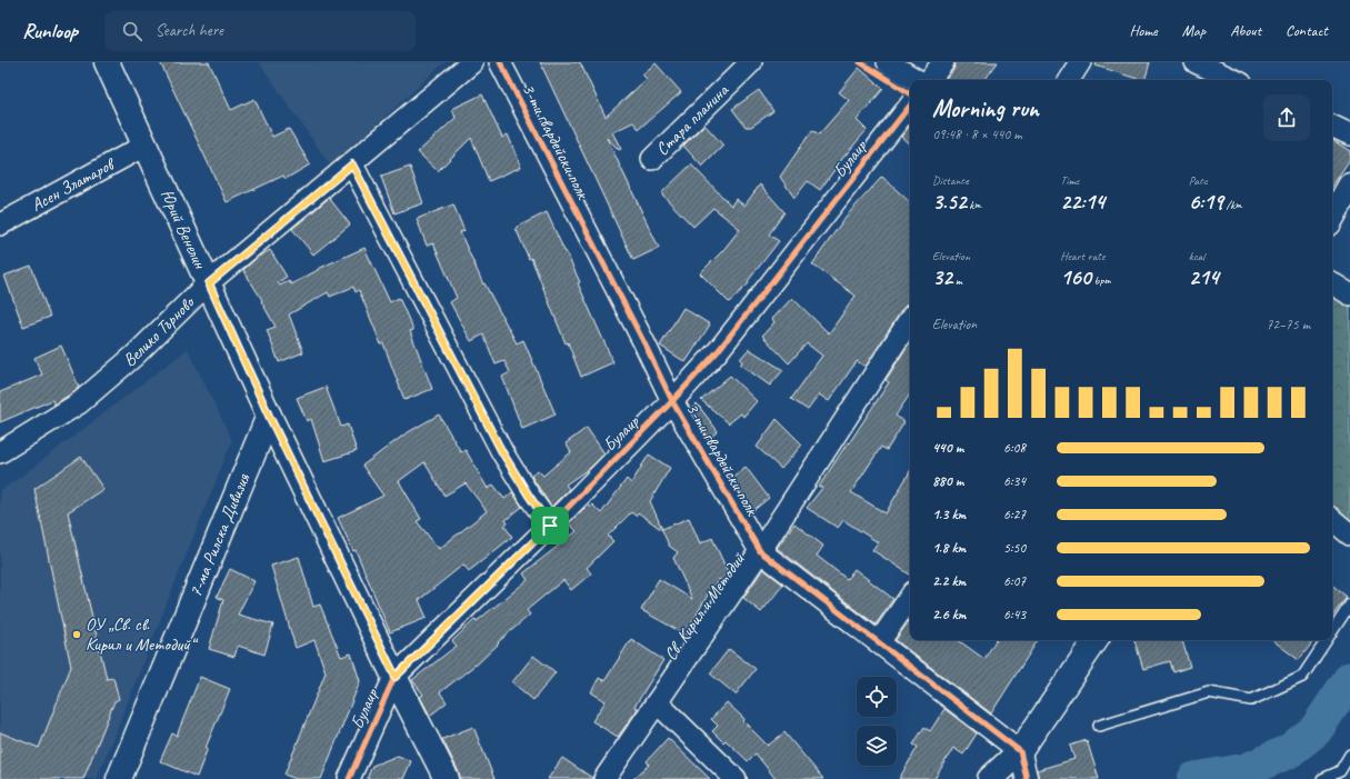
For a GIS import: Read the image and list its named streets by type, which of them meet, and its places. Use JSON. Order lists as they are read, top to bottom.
{
  "streets": {
    "street": [
      "Стара планина",
      "3-ти гвардейски полк",
      "Булаир",
      "Асен Златаров",
      "Юрий Венелин",
      "Велико Търново",
      "7-ма Рилска Дивизия",
      "Св. Кирил и Методий"
    ]
  },
  "crossings": [
    ["3-ти гвардейски полк", "Булаир"],
    ["3-ти гвардейски полк", "Св. Кирил и Методий"],
    ["Булаир", "Юрий Венелин"],
    ["Асен Златаров", "Юрий Венелин"],
    ["Юрий Венелин", "Велико Търново"],
    ["Юрий Венелин", "7-ма Рилска Дивизия"]
  ],
  "places": ["ОУ „Св. св. Кирил и Методий“"],
  "page": {
    "header": "Runloop",
    "search": "Search here",
    "nav": [
      "Home",
      "Map",
      "About",
      "Contact"
    ],
    "heading": ["Morning run", "09:48 · 8 × 440 m"],
    "stats": [
      ["Distance", "3.52 km"],
      ["Time", "22:14"],
      ["Pace", "6:19 /km"],
      ["Elevation", "32 m"],
      ["Heart rate", "160 bpm"],
      ["kcal", "214"]
    ],
    "chart": ["Elevation", "72–75 m"],
    "list": [
      {
        "name": "440 m",
        "note": "6:08"
      },
      {
        "name": "880 m",
        "note": "6:34"
      },
      {
        "name": "1.3 km",
        "note": "6:27"
      },
      {
        "name": "1.8 km",
        "note": "5:50"
      },
      {
        "name": "2.2 km",
        "note": "6:07"
      },
      {
        "name": "2.6 km",
        "note": "6:43"
      }
    ]
  }
}
